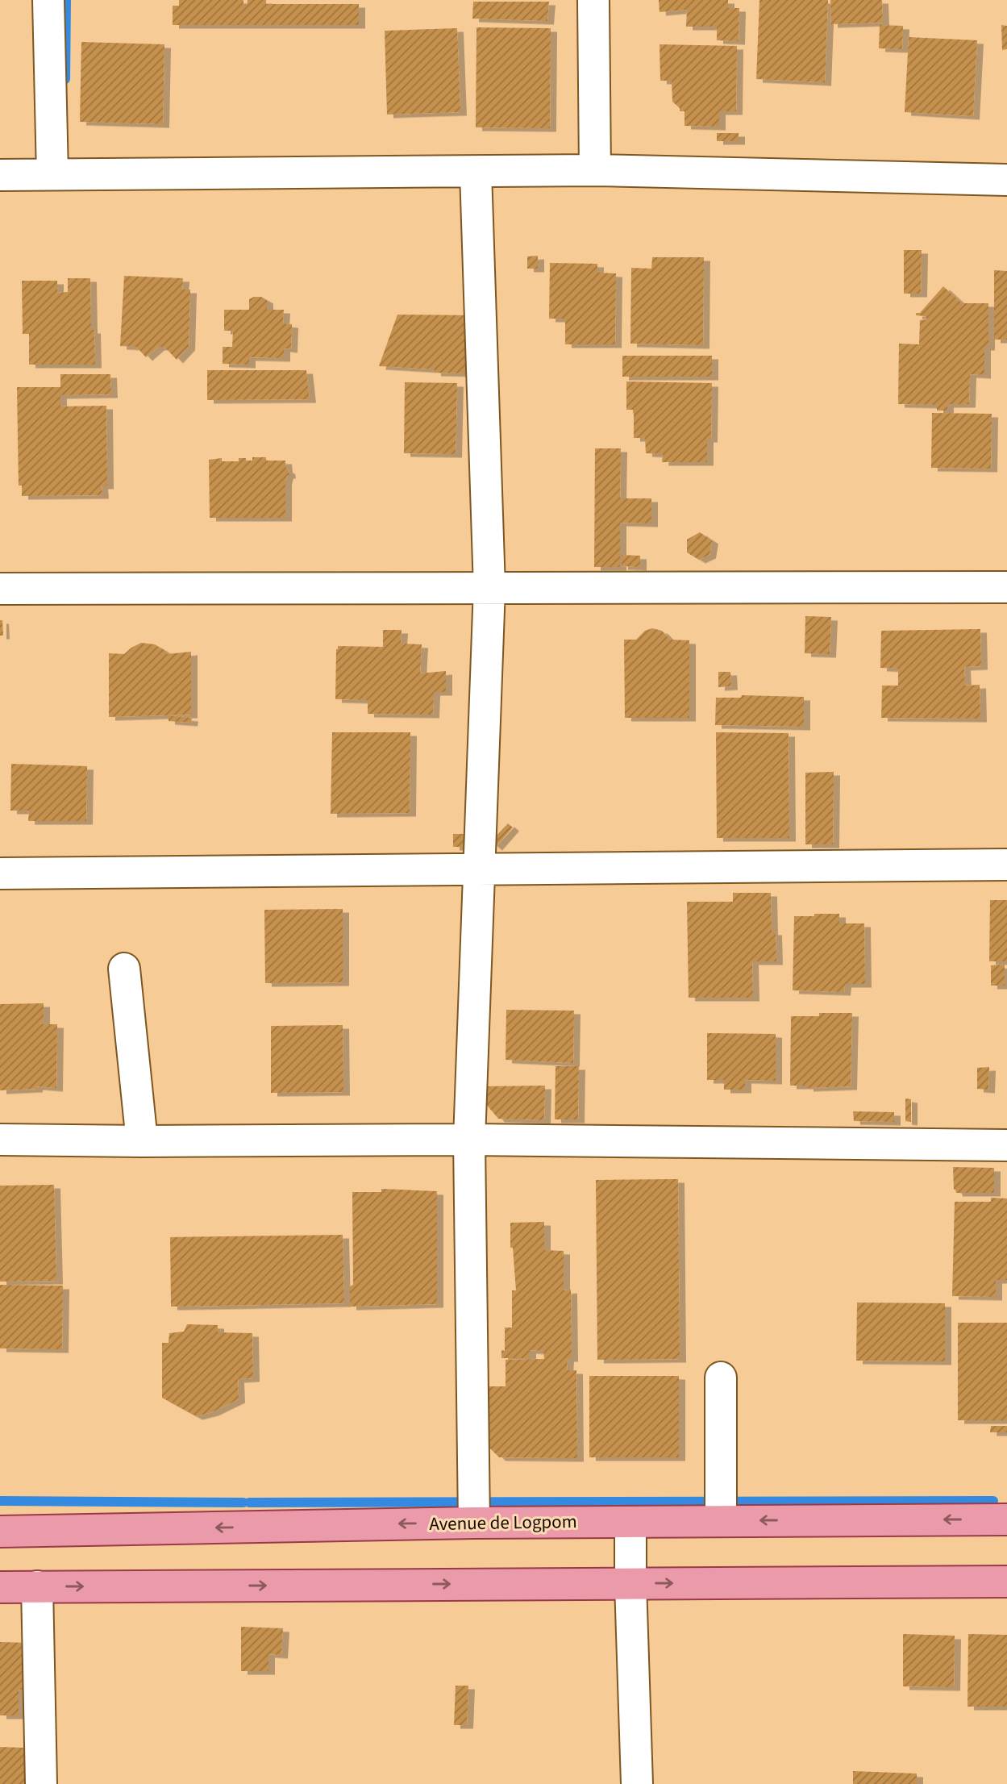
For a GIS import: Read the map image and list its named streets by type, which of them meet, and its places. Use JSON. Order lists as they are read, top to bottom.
{
  "streets": {
    "main road": ["Avenue de Logpom"]
  }
}
